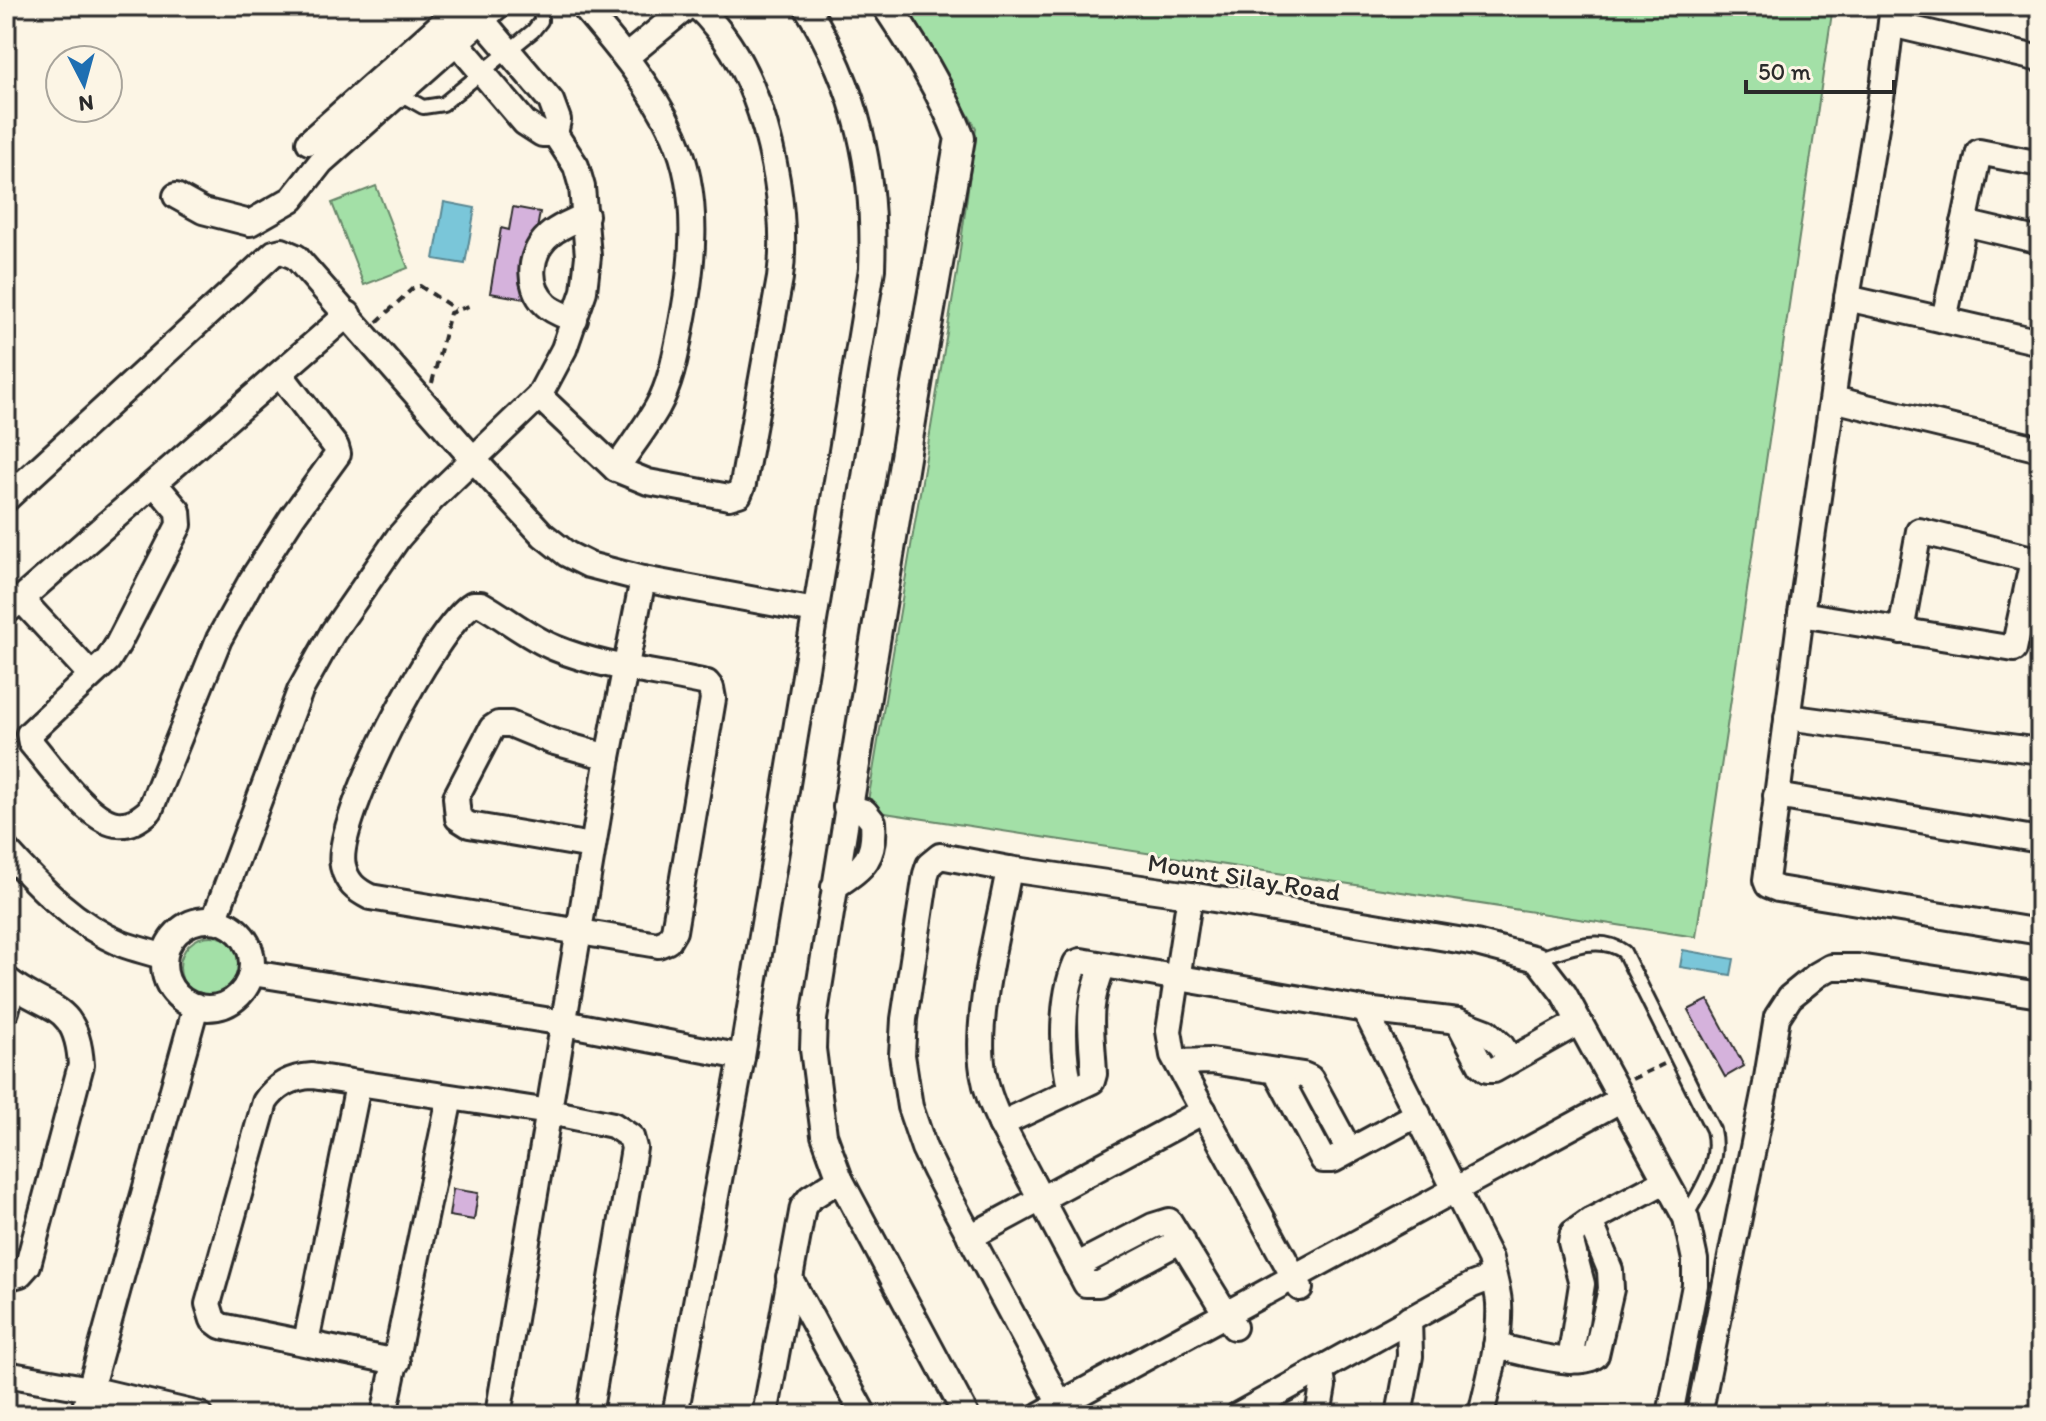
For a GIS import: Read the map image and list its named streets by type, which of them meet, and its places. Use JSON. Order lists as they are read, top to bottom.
{
  "streets": {
    "street": ["Mount Silay Road"]
  },
  "scale_bar": "50 m",
  "north": "bottom"
}
